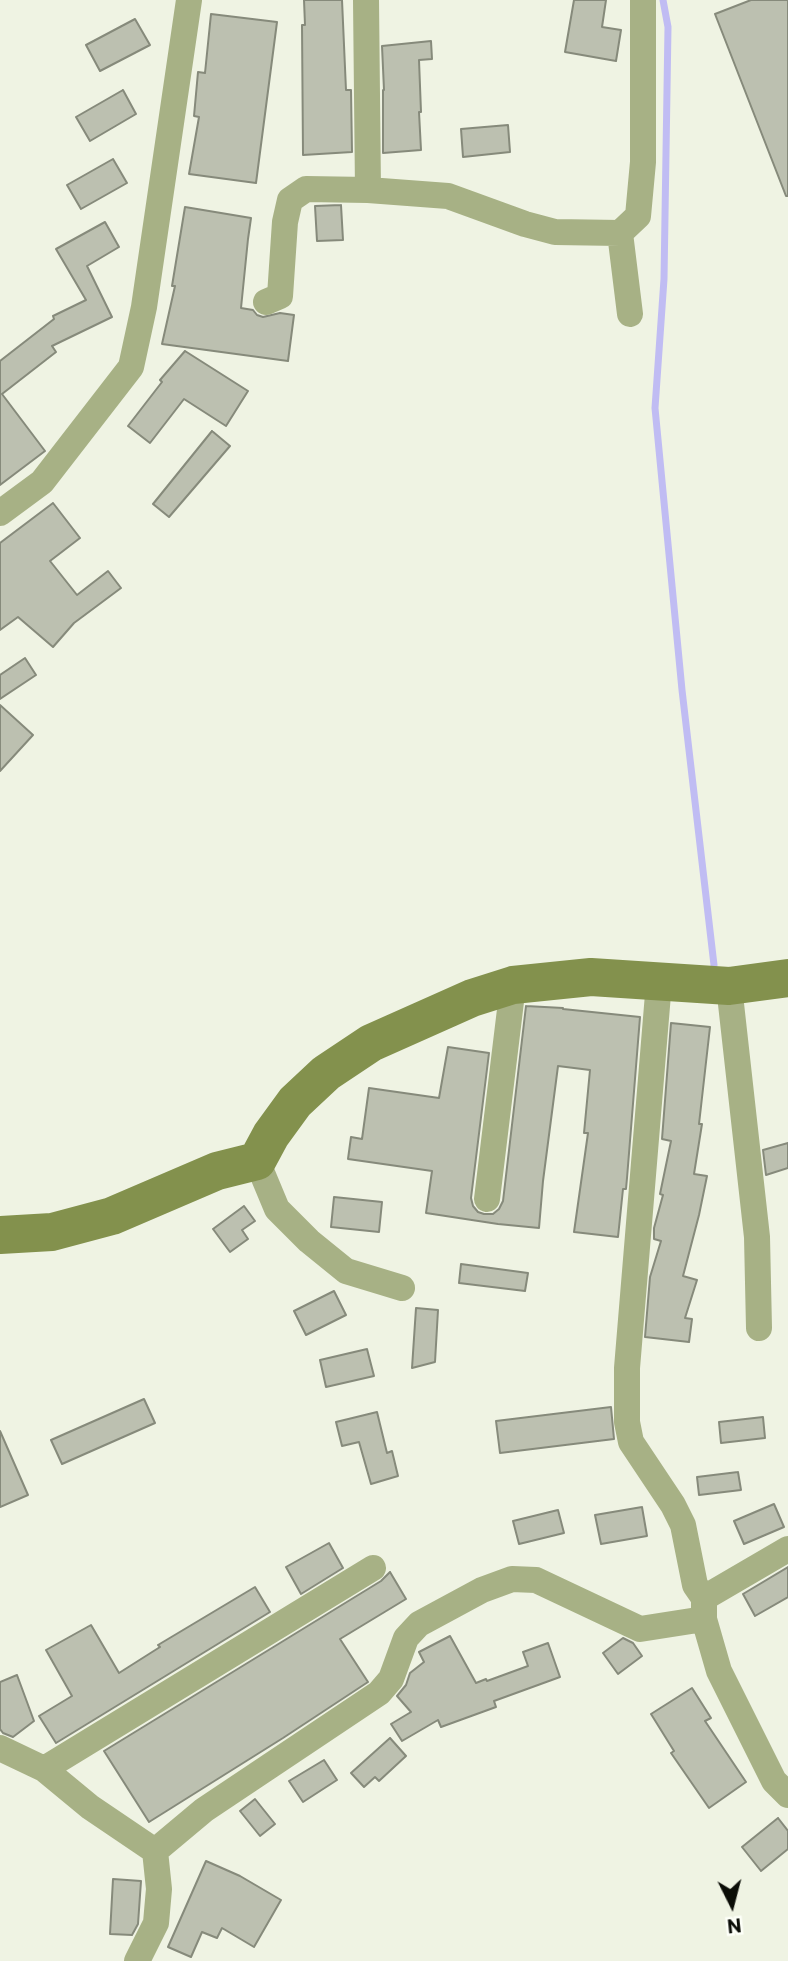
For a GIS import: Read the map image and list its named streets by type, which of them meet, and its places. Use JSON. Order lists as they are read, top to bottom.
{
  "north": "bottom"
}
